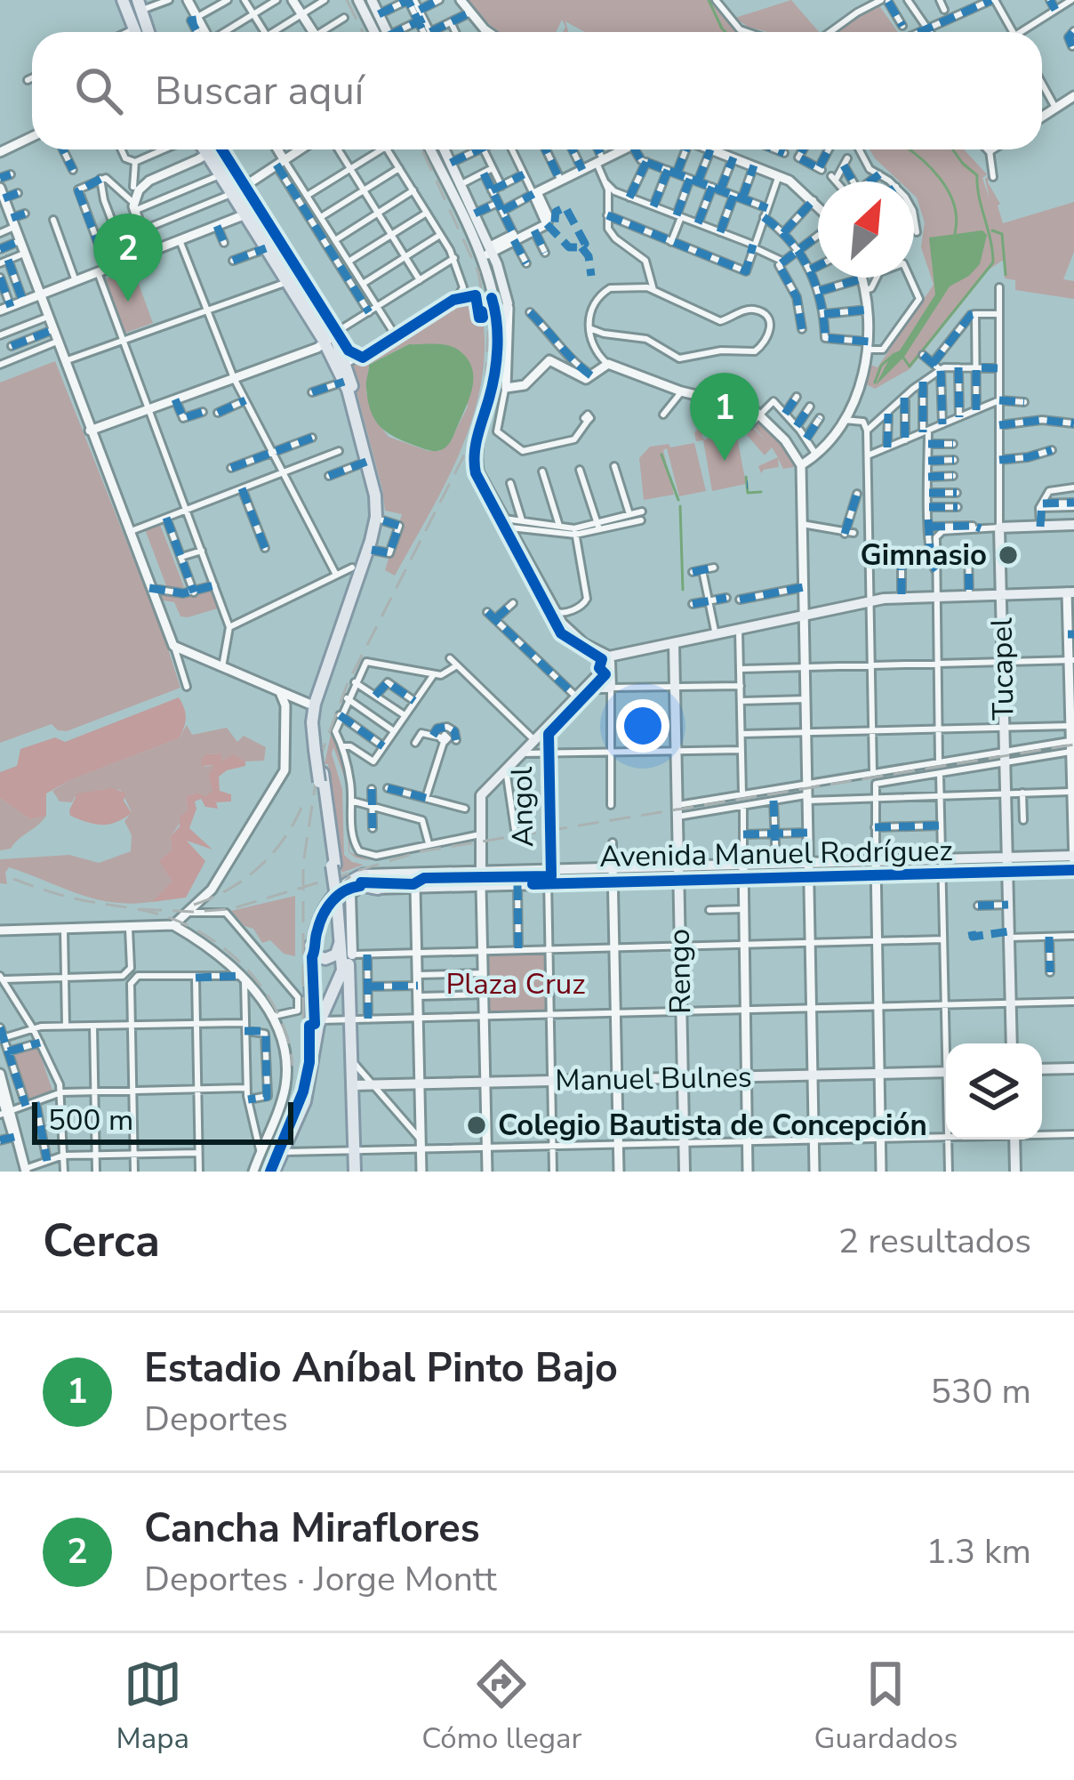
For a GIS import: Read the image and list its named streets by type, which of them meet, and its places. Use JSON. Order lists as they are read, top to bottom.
{
  "streets": {
    "main road": [
      "Tucapel",
      "Avenida Manuel Rodríguez",
      "Rengo",
      "Manuel Bulnes"
    ],
    "street": ["Angol"]
  },
  "crossings": [
    ["Tucapel", "Avenida Manuel Rodríguez"],
    ["Angol", "Avenida Manuel Rodríguez"],
    ["Angol", "Manuel Bulnes"],
    ["Avenida Manuel Rodríguez", "Rengo"],
    ["Rengo", "Manuel Bulnes"]
  ],
  "parks": ["Plaza Cruz"],
  "places": ["Gimnasio", "Colegio Bautista de Concepción"],
  "scale_bar": "500 m",
  "north": "top right",
  "page": {
    "search": "Buscar aquí",
    "pins": ["2", "1"],
    "scale": "500 m",
    "heading": ["Cerca", "2 resultados"],
    "list": [
      {
        "mark": "1",
        "name": "Estadio Aníbal Pinto Bajo",
        "note": "Deportes",
        "value": "530 m"
      },
      {
        "mark": "2",
        "name": "Cancha Miraflores",
        "note": "Deportes · Jorge Montt",
        "value": "1.3 km"
      }
    ],
    "nav": ["Mapa", "Cómo llegar", "Guardados"]
  }
}
